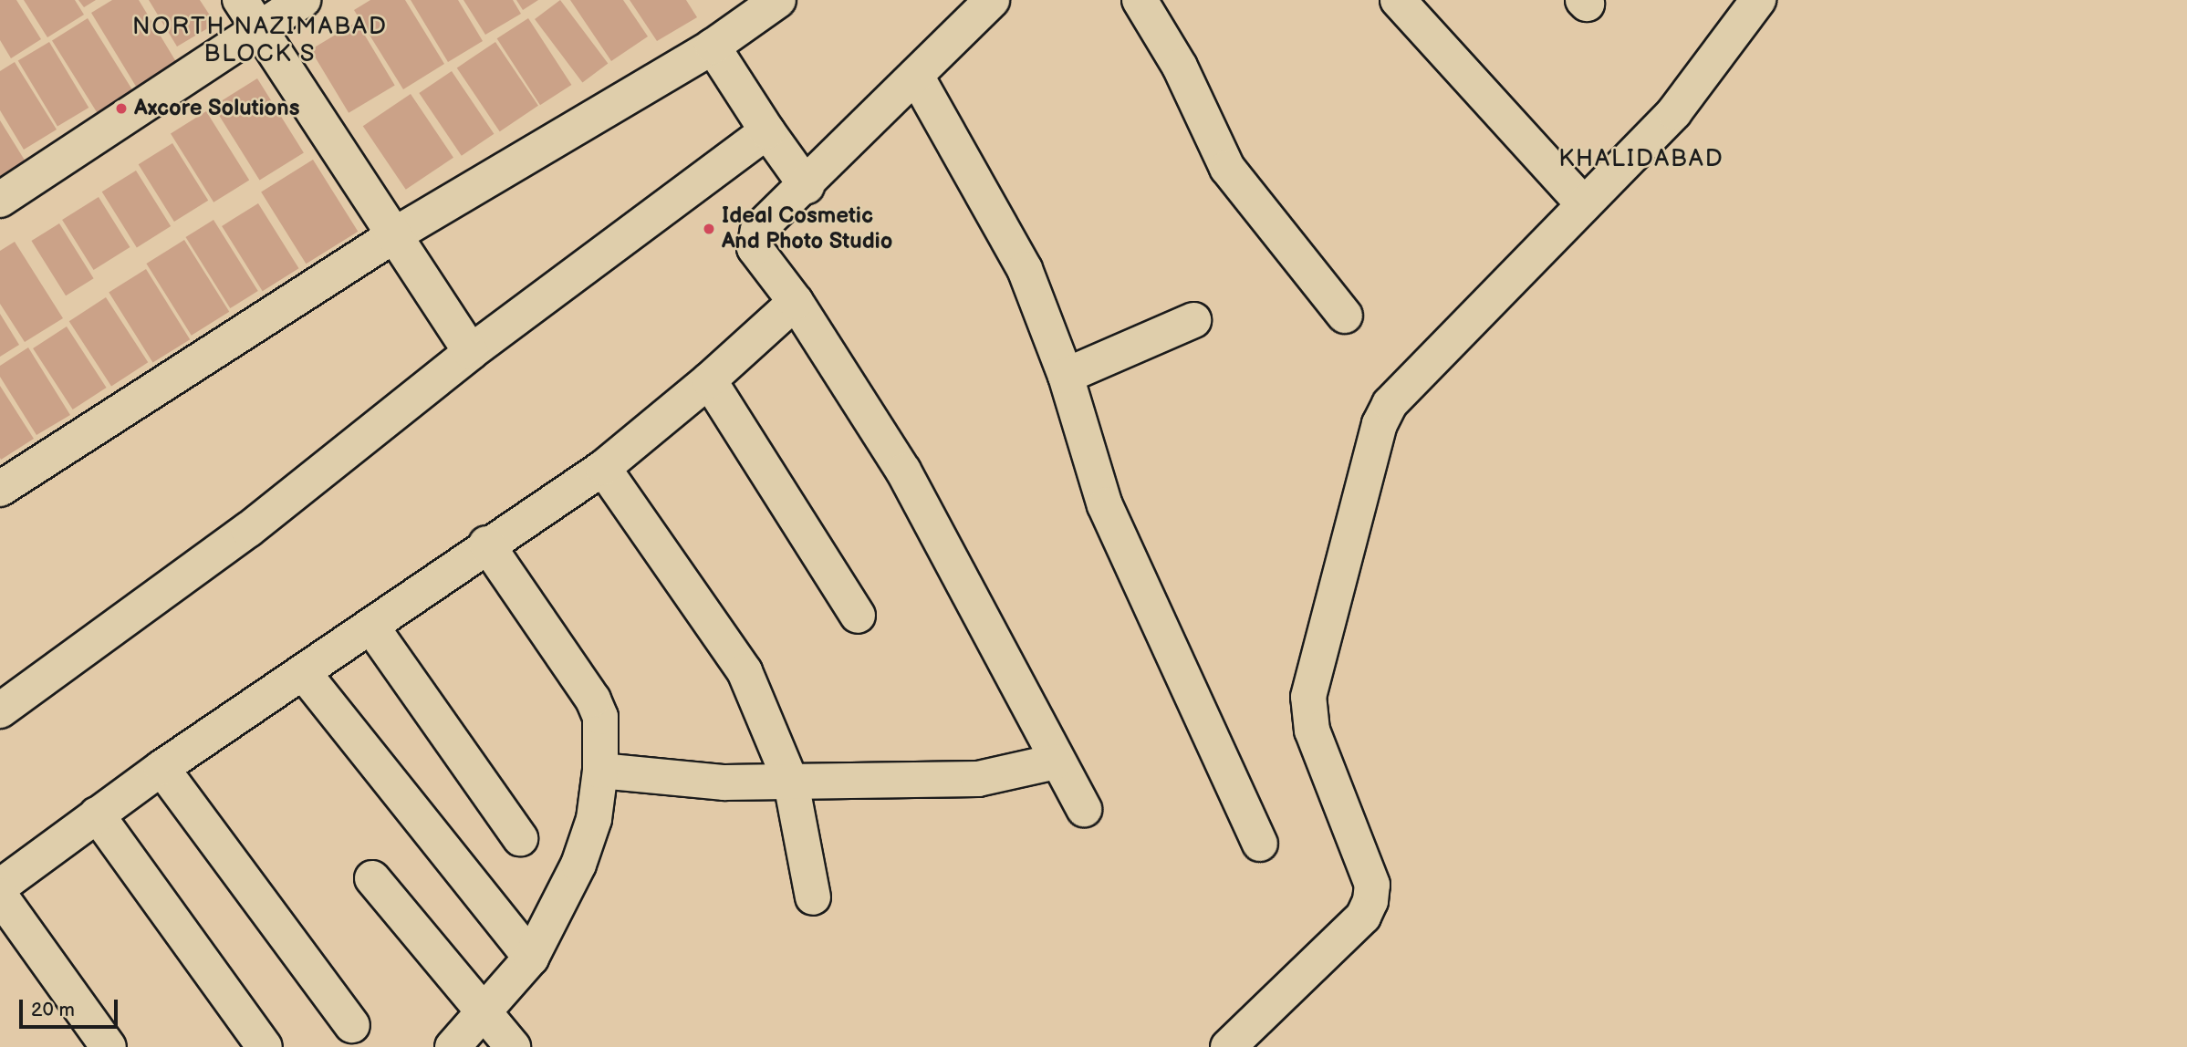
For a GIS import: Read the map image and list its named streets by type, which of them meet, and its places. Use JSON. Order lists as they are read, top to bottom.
{
  "districts": ["NORTH NAZIMABAD BLOCK S", "KHALIDABAD"],
  "places": ["Axcore Solutions", "Ideal Cosmetic And Photo Studio"],
  "scale_bar": "20 m"
}
